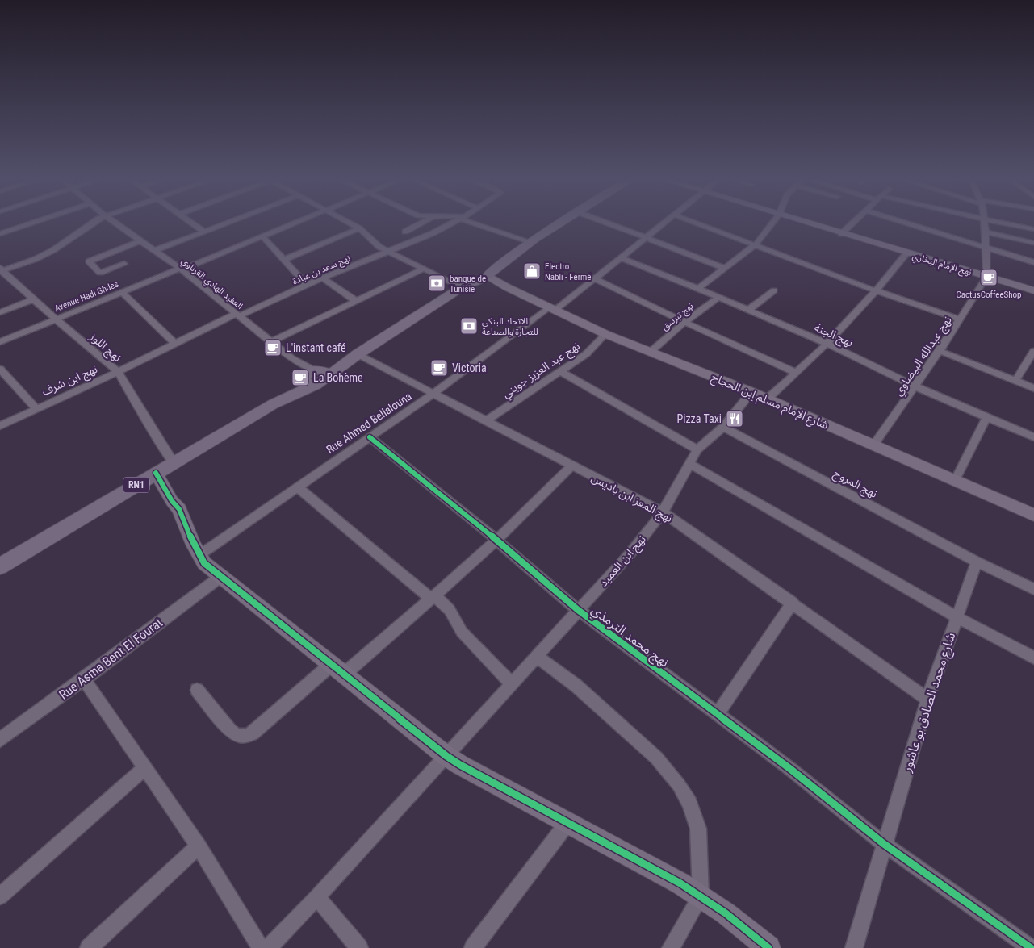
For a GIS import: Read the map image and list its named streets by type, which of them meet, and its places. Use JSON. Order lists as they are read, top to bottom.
{
  "streets": {
    "main road": ["RN1"],
    "street": [
      "نهج الإمام البخاري",
      "نهج سعد بن عبادة",
      "العقيد الهادي القرناوي",
      "Avenue Hadi Ghdes",
      "نهج تبرسق",
      "نهج الجنة",
      "نهج اللوز",
      "نهج عبدالله البيضاوي",
      "نهج عبد العزيز جويني",
      "نهج ابن شرف",
      "شارع اﻹمام مسلم إبن الحجاج",
      "Rue Ahmed Bellalouna",
      "نهج المروج",
      "نهج المعز ابن باديس",
      "نهج ابن العميد",
      "نهج محمد الترمذي",
      "Rue Asma Bent El Fourat",
      "شارع محمد الصادق بو عاشور"
    ]
  },
  "crossings": [
    ["نهج الإمام البخاري", "نهج عبدالله البيضاوي"],
    ["نهج سعد بن عبادة", "العقيد الهادي القرناوي"],
    ["نهج سعد بن عبادة", "نهج ابن شرف"],
    ["العقيد الهادي القرناوي", "Avenue Hadi Ghdes"],
    ["العقيد الهادي القرناوي", "نهج ابن شرف"],
    ["Avenue Hadi Ghdes", "نهج اللوز"],
    ["نهج تبرسق", "نهج الجنة"],
    ["نهج تبرسق", "شارع اﻹمام مسلم إبن الحجاج"],
    ["نهج الجنة", "نهج عبدالله البيضاوي"],
    ["نهج الجنة", "Rue Ahmed Bellalouna"],
    ["نهج اللوز", "نهج ابن شرف"],
    ["نهج اللوز", "RN1"],
    ["نهج عبدالله البيضاوي", "شارع اﻹمام مسلم إبن الحجاج"],
    ["نهج عبد العزيز جويني", "شارع اﻹمام مسلم إبن الحجاج"],
    ["نهج عبد العزيز جويني", "نهج المعز ابن باديس"],
    ["شارع اﻹمام مسلم إبن الحجاج", "Rue Ahmed Bellalouna"],
    ["شارع اﻹمام مسلم إبن الحجاج", "RN1"],
    ["شارع اﻹمام مسلم إبن الحجاج", "نهج ابن العميد"],
    ["Rue Ahmed Bellalouna", "نهج المعز ابن باديس"],
    ["Rue Ahmed Bellalouna", "نهج محمد الترمذي"],
    ["نهج المروج", "نهج ابن العميد"],
    ["نهج المروج", "شارع محمد الصادق بو عاشور"],
    ["RN1", "نهج المعز ابن باديس"],
    ["نهج المعز ابن باديس", "نهج ابن العميد"],
    ["نهج المعز ابن باديس", "شارع محمد الصادق بو عاشور"],
    ["نهج ابن العميد", "نهج محمد الترمذي"],
    ["نهج محمد الترمذي", "شارع محمد الصادق بو عاشور"]
  ],
  "places": {
    "shop": ["Electro Nabli - Fermé"],
    "cafe": [
      "CactusCoffeeShop",
      "L'instant café",
      "Victoria",
      "La Bohème"
    ],
    "bank": ["banque de Tunisie", "الاتحاد البنكي للتجارة والصناعة"],
    "restaurant": ["Pizza Taxi"]
  }
}
